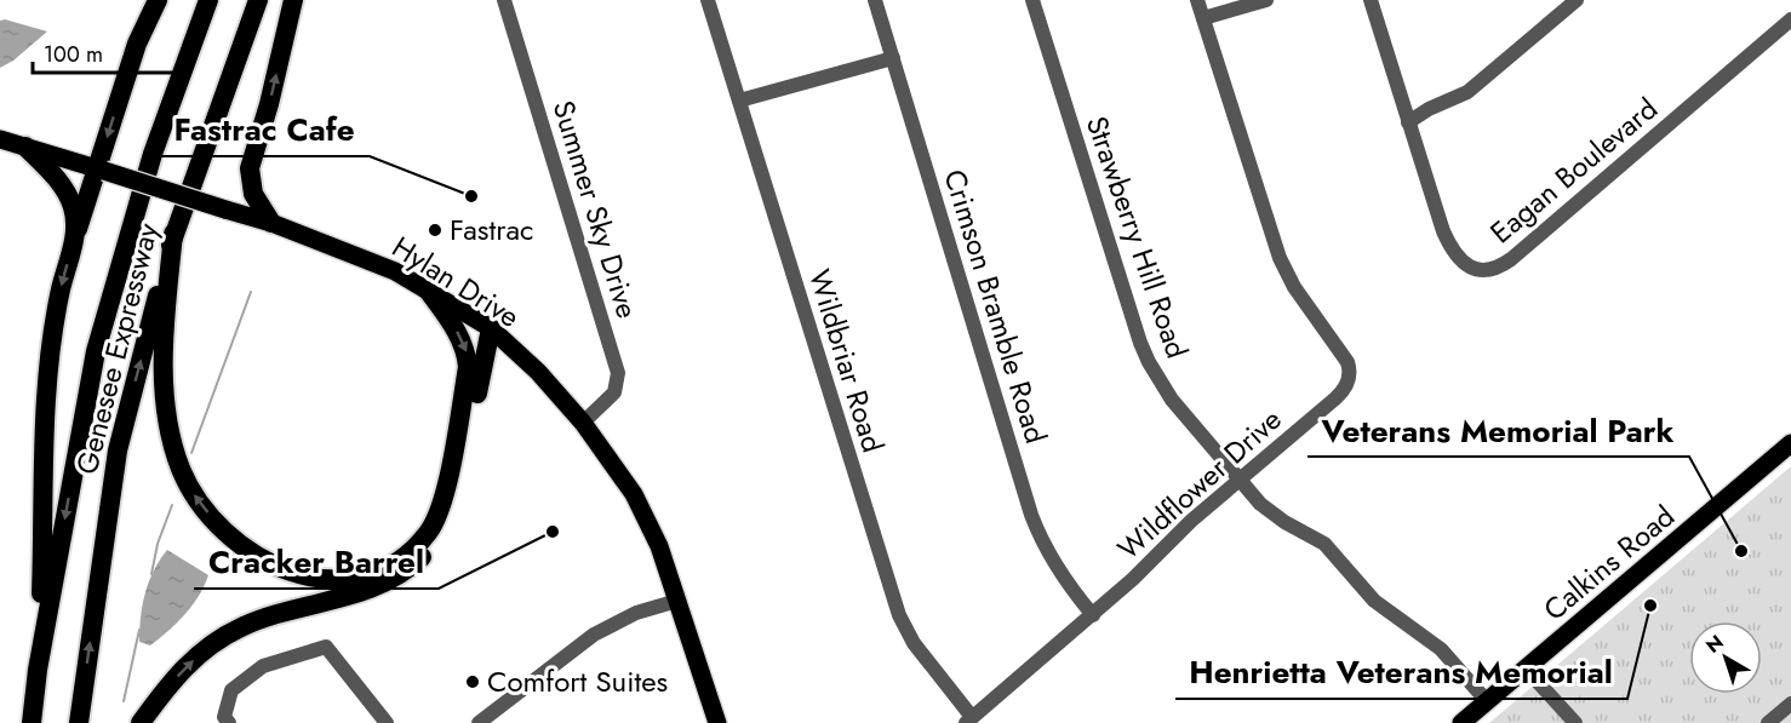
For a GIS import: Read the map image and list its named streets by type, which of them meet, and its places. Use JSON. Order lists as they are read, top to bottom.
{
  "streets": {
    "highway": ["Genesee Expressway"],
    "main road": ["Hylan Drive", "Calkins Road"],
    "street": [
      "Eagan Boulevard",
      "Summer Sky Drive",
      "Strawberry Hill Road",
      "Crimson Bramble Road",
      "Wildbriar Road",
      "Wildflower Drive"
    ]
  },
  "crossings": [
    ["Summer Sky Drive", "Hylan Drive"],
    ["Strawberry Hill Road", "Wildflower Drive"],
    ["Strawberry Hill Road", "Calkins Road"],
    ["Crimson Bramble Road", "Wildflower Drive"],
    ["Wildbriar Road", "Wildflower Drive"]
  ],
  "places": [
    "Fastrac Cafe",
    "Fastrac",
    "Cracker Barrel",
    "Veterans Memorial Park",
    "Henrietta Veterans Memorial",
    "Comfort Suites"
  ],
  "scale_bar": "100 m",
  "north": "top left"
}
